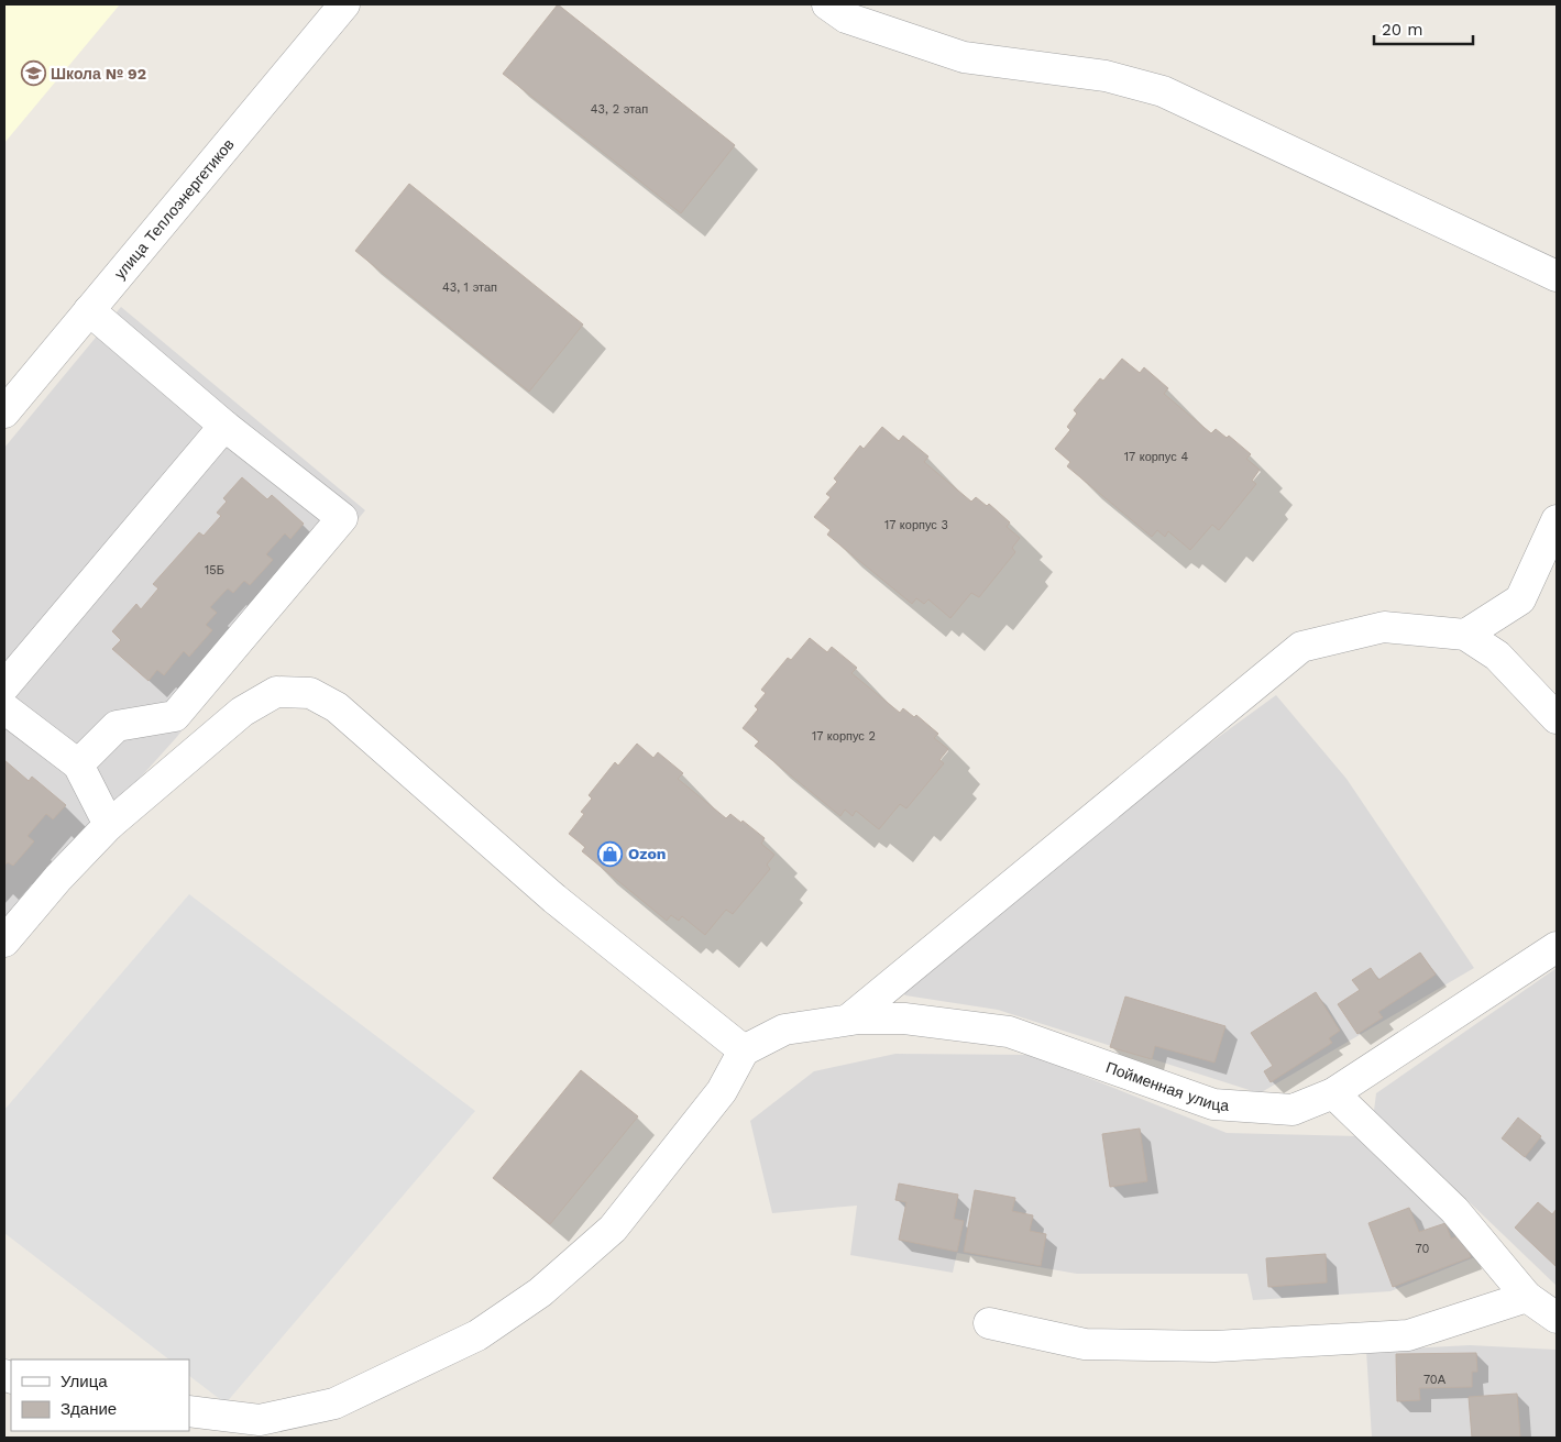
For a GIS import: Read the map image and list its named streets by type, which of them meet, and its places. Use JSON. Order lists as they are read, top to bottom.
{
  "streets": {
    "street": ["улица Теплоэнергетиков", "Пойменная улица"]
  },
  "places": {
    "school or university": ["Школа № 92"],
    "shop": ["Ozon"]
  },
  "house_numbers": [
    "43, 2 этап",
    "43, 1 этап",
    "17 корпус 4",
    "17 корпус 3",
    "15Б",
    "17 корпус 2",
    "70",
    "70А"
  ],
  "legend": ["Улица", "Здание"],
  "scale_bar": "20 m"
}
